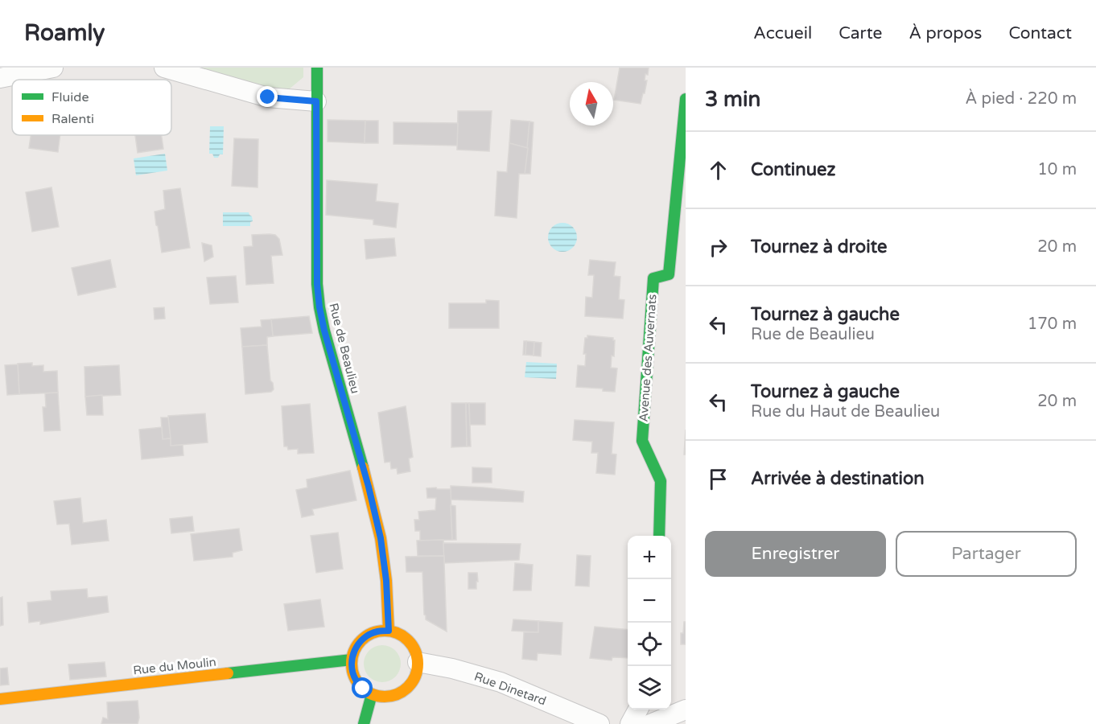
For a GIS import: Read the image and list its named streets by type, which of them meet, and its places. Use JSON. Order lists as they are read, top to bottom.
{
  "streets": {
    "street": [
      "Rue de Beaulieu",
      "Avenue des Auvernats",
      "Rue du Moulin",
      "Rue Dinetard"
    ]
  },
  "crossings": [
    ["Rue de Beaulieu", "Rue du Moulin"],
    ["Rue de Beaulieu", "Rue Dinetard"],
    ["Rue du Moulin", "Rue Dinetard"]
  ],
  "legend": ["Fluide", "Ralenti"],
  "north": "top",
  "page": {
    "header": "Roamly",
    "nav": [
      "Accueil",
      "Carte",
      "À propos",
      "Contact"
    ],
    "heading": ["3 min", "À pied · 220 m"],
    "list": [
      ["Continuez", "10 m"],
      ["Tournez à droite", "20 m"],
      ["Tournez à gauche", "Rue de Beaulieu", "170 m"],
      ["Tournez à gauche", "Rue du Haut de Beaulieu", "20 m"],
      "Arrivée à destination"
    ],
    "buttons": ["Enregistrer", "Partager"],
    "map_buttons": ["+", "−"]
  }
}
